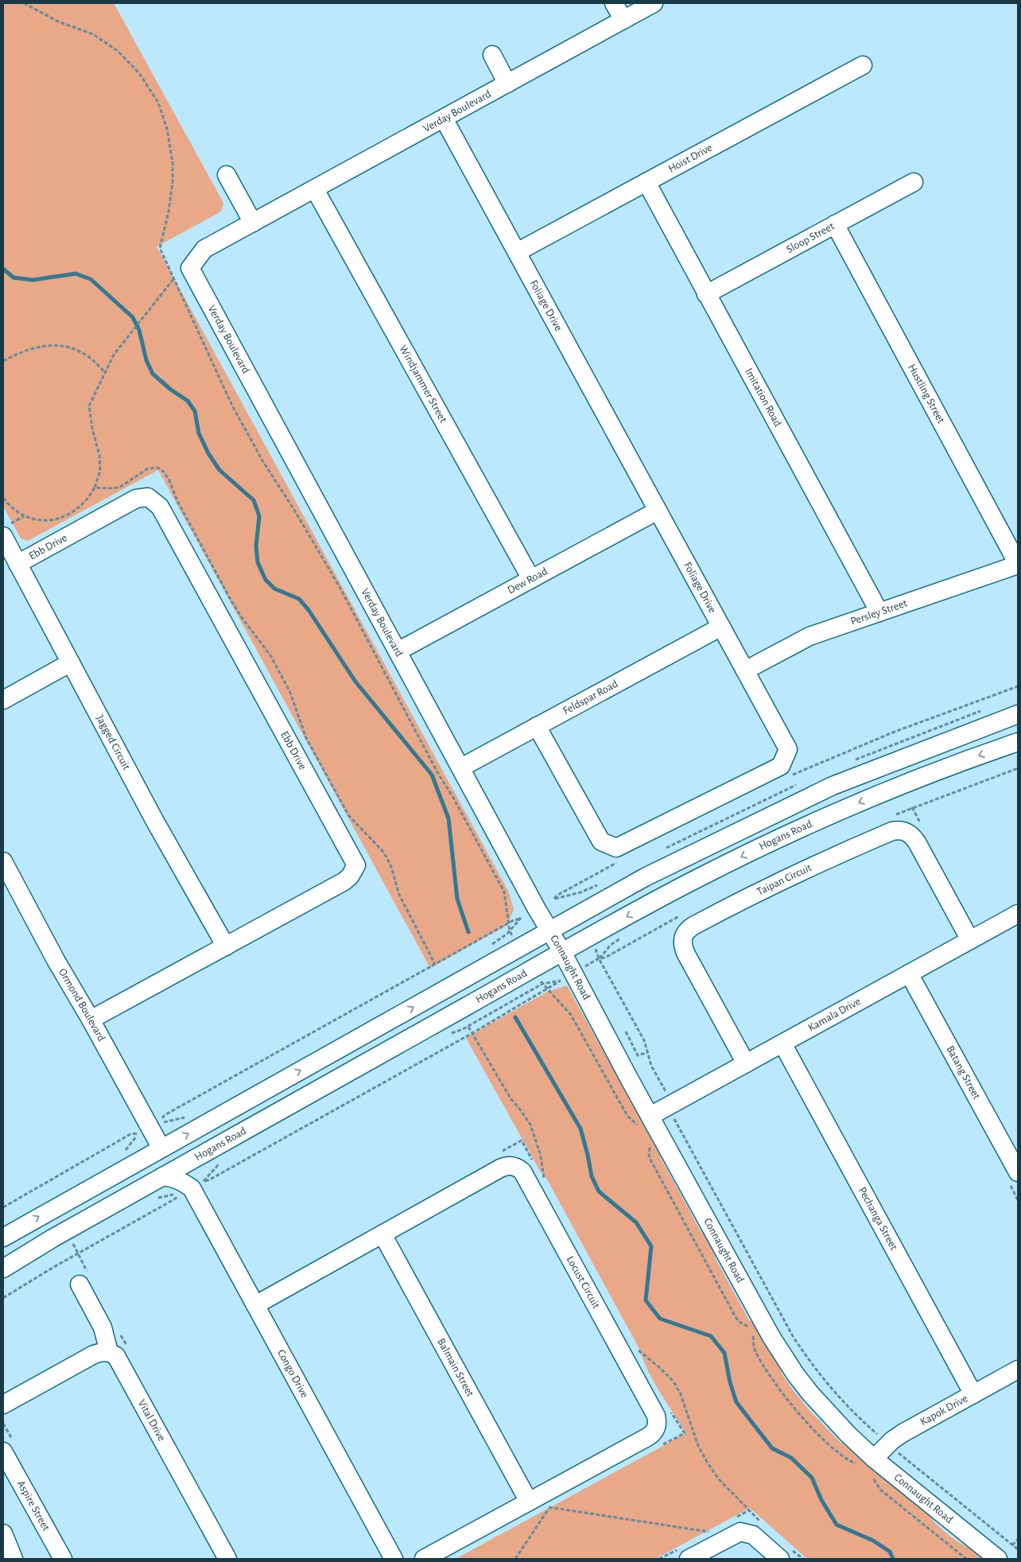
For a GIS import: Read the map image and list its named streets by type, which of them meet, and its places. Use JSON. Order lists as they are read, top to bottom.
{
  "streets": {
    "street": [
      "Verday Boulevard",
      "Hoist Drive",
      "Sloop Street",
      "Foliage Drive",
      "Windjammer Street",
      "Hustling Street",
      "Imitation Road",
      "Ebb Drive",
      "Dew Road",
      "Persley Street",
      "Feldspar Road",
      "Jagged Circuit",
      "Hogans Road",
      "Taipan Circuit",
      "Connaught Road",
      "Ormond Boulevard",
      "Kamala Drive",
      "Batang Street",
      "Pechanga Street",
      "Locust Circuit",
      "Balmain Street",
      "Congo Drive",
      "Kapok Drive",
      "Vital Drive",
      "Aspire Street"
    ]
  },
  "crossings": [
    ["Verday Boulevard", "Foliage Drive"],
    ["Verday Boulevard", "Windjammer Street"],
    ["Verday Boulevard", "Dew Road"],
    ["Verday Boulevard", "Feldspar Road"],
    ["Verday Boulevard", "Connaught Road"],
    ["Hoist Drive", "Foliage Drive"],
    ["Hoist Drive", "Imitation Road"],
    ["Sloop Street", "Hustling Street"],
    ["Sloop Street", "Imitation Road"],
    ["Foliage Drive", "Dew Road"],
    ["Foliage Drive", "Persley Street"],
    ["Foliage Drive", "Feldspar Road"],
    ["Windjammer Street", "Dew Road"],
    ["Hustling Street", "Persley Street"],
    ["Imitation Road", "Persley Street"],
    ["Ebb Drive", "Jagged Circuit"],
    ["Ebb Drive", "Ormond Boulevard"],
    ["Hogans Road", "Connaught Road"],
    ["Hogans Road", "Congo Drive"],
    ["Taipan Circuit", "Kamala Drive"],
    ["Connaught Road", "Kamala Drive"],
    ["Connaught Road", "Kapok Drive"],
    ["Kamala Drive", "Batang Street"],
    ["Kamala Drive", "Pechanga Street"],
    ["Pechanga Street", "Kapok Drive"],
    ["Locust Circuit", "Balmain Street"],
    ["Locust Circuit", "Congo Drive"]
  ]
}
